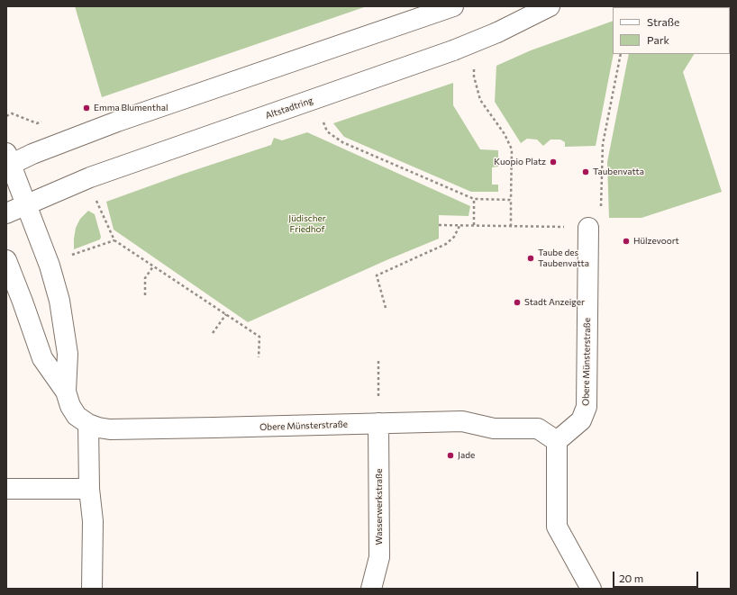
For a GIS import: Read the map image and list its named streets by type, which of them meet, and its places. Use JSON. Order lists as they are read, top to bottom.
{
  "streets": {
    "street": ["Altstadtring", "Obere Münsterstraße", "Wasserwerkstraße"]
  },
  "crossings": [
    ["Altstadtring", "Obere Münsterstraße"],
    ["Obere Münsterstraße", "Wasserwerkstraße"]
  ],
  "parks": ["Jüdischer Friedhof"],
  "places": [
    "Emma Blumenthal",
    "Kuopio Platz",
    "Taubenvatta",
    "Hülzevoort",
    "Taube des Taubenvatta",
    "Stadt Anzeiger",
    "Jade"
  ],
  "legend": ["Straße", "Park"],
  "scale_bar": "20 m"
}
